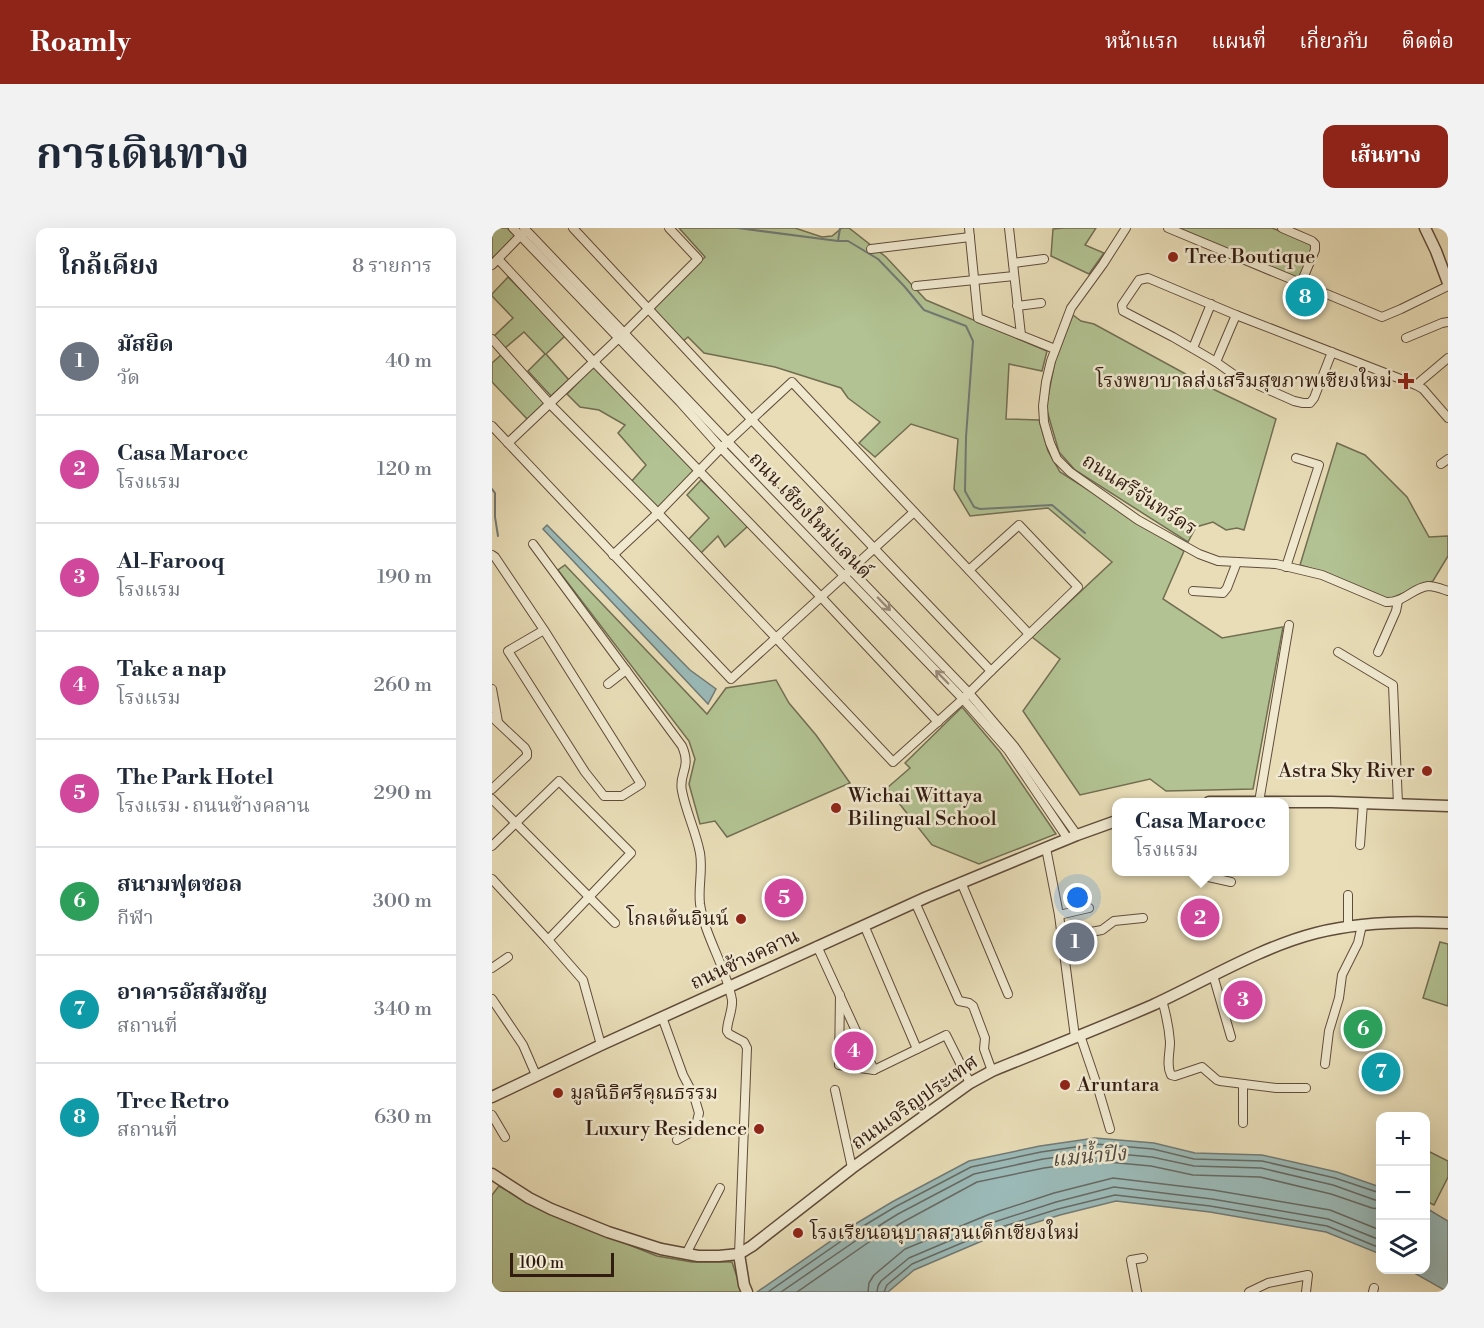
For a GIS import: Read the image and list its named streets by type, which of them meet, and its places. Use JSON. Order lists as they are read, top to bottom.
{
  "streets": {
    "street": [
      "ถนนศรีจันทร์ดร",
      "ถนน เชียงใหม่แลนด์",
      "ถนนช้างคลาน",
      "ถนนเจริญประเทศ"
    ]
  },
  "crossings": [
    ["ถนน เชียงใหม่แลนด์", "ถนนช้างคลาน"]
  ],
  "water": ["แม่น้ำปิง"],
  "places": {
    "other": [
      "Tree Boutique",
      "Astra Sky River",
      "Wichai Wittaya Bilingual School",
      "โกลเด้นอินน์",
      "Aruntara",
      "มูลนิธิศรีคุณธรรม",
      "Luxury Residence",
      "โรงเรียนอนุบาลสวนเด็กเชียงใหม่"
    ],
    "health": ["โรงพยาบาลส่งเสริมสุขภาพเชียงใหม่"]
  },
  "scale_bar": "100 m",
  "page": {
    "header": "Roamly",
    "nav": [
      "หน้าแรก",
      "แผนที่",
      "เกี่ยวกับ",
      "ติดต่อ"
    ],
    "title": "การเดินทาง",
    "buttons": "เส้นทาง",
    "heading": ["ใกล้เคียง", "8 รายการ"],
    "pins": [
      "8",
      "5",
      "2",
      "1",
      "3",
      "6",
      "4",
      "7"
    ],
    "list": [
      {
        "mark": "1",
        "name": "มัสยิด",
        "note": "วัด",
        "value": "40 m"
      },
      {
        "mark": "2",
        "name": "Casa Marocc",
        "note": "โรงแรม",
        "value": "120 m"
      },
      {
        "mark": "3",
        "name": "Al-Farooq",
        "note": "โรงแรม",
        "value": "190 m"
      },
      {
        "mark": "4",
        "name": "Take a nap",
        "note": "โรงแรม",
        "value": "260 m"
      },
      {
        "mark": "5",
        "name": "The Park Hotel",
        "note": "โรงแรม · ถนนช้างคลาน",
        "value": "290 m"
      },
      {
        "mark": "6",
        "name": "สนามฟุตซอล",
        "note": "กีฬา",
        "value": "300 m"
      },
      {
        "mark": "7",
        "name": "อาคารอัสสัมชัญ",
        "note": "สถานที่",
        "value": "340 m"
      },
      {
        "mark": "8",
        "name": "Tree Retro",
        "note": "สถานที่",
        "value": "630 m"
      }
    ],
    "popup": ["Casa Marocc", "โรงแรม"],
    "map_buttons": ["+", "−"],
    "scale": "100 m"
  }
}
